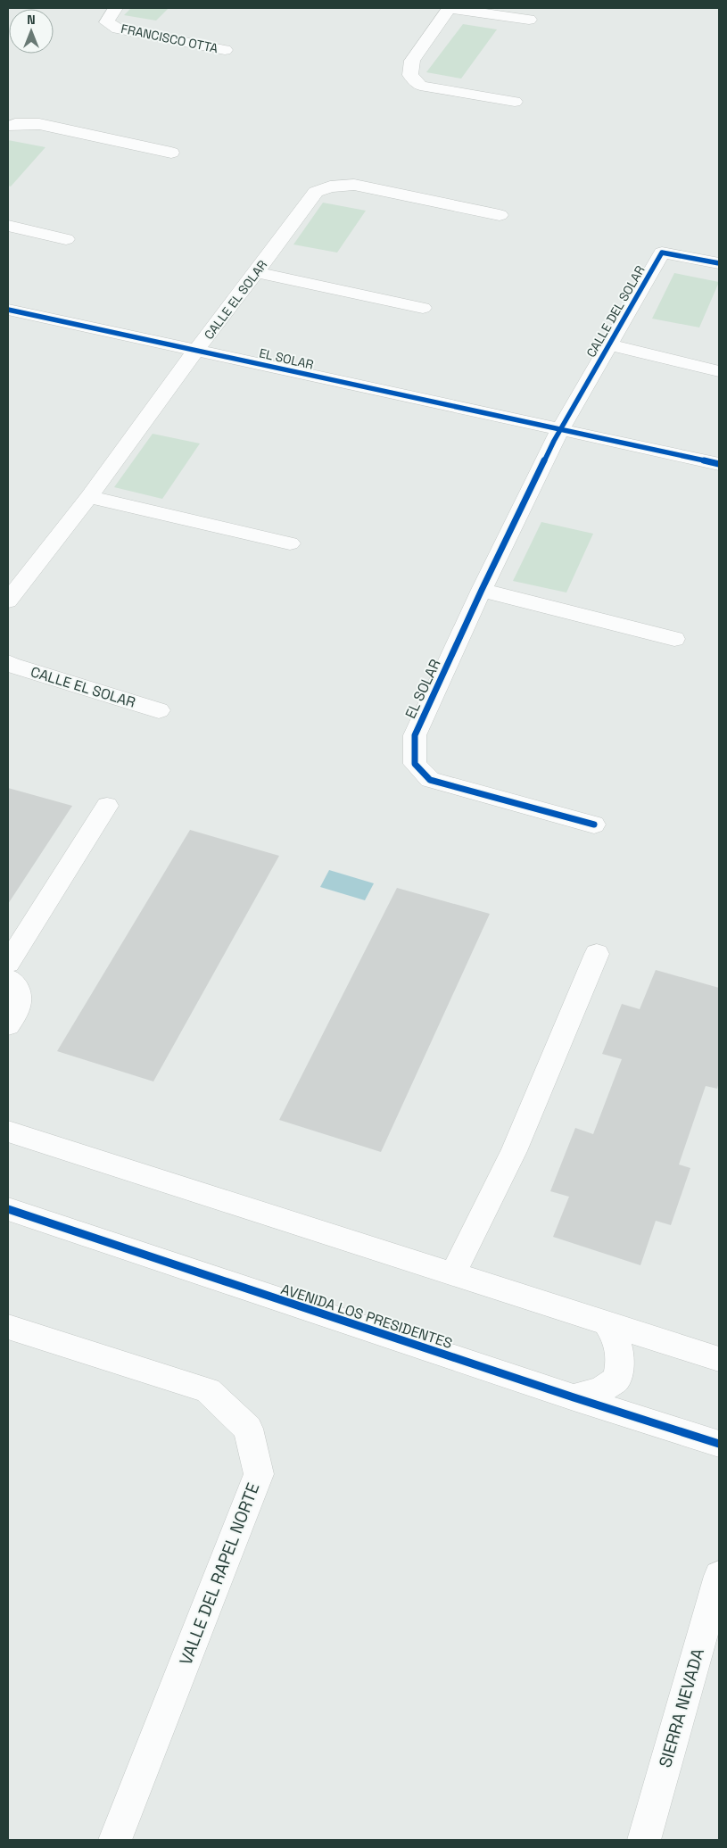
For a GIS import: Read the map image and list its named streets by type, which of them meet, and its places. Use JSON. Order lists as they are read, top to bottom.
{
  "streets": {
    "street": [
      "FRANCISCO OTTA",
      "CALLE EL SOLAR",
      "CALLE DEL SOLAR",
      "EL SOLAR",
      "AVENIDA LOS PRESIDENTES",
      "VALLE DEL RAPEL NORTE",
      "SIERRA NEVADA"
    ]
  },
  "crossings": [
    ["CALLE EL SOLAR", "EL SOLAR"],
    ["CALLE DEL SOLAR", "EL SOLAR"]
  ],
  "north": "top"
}
